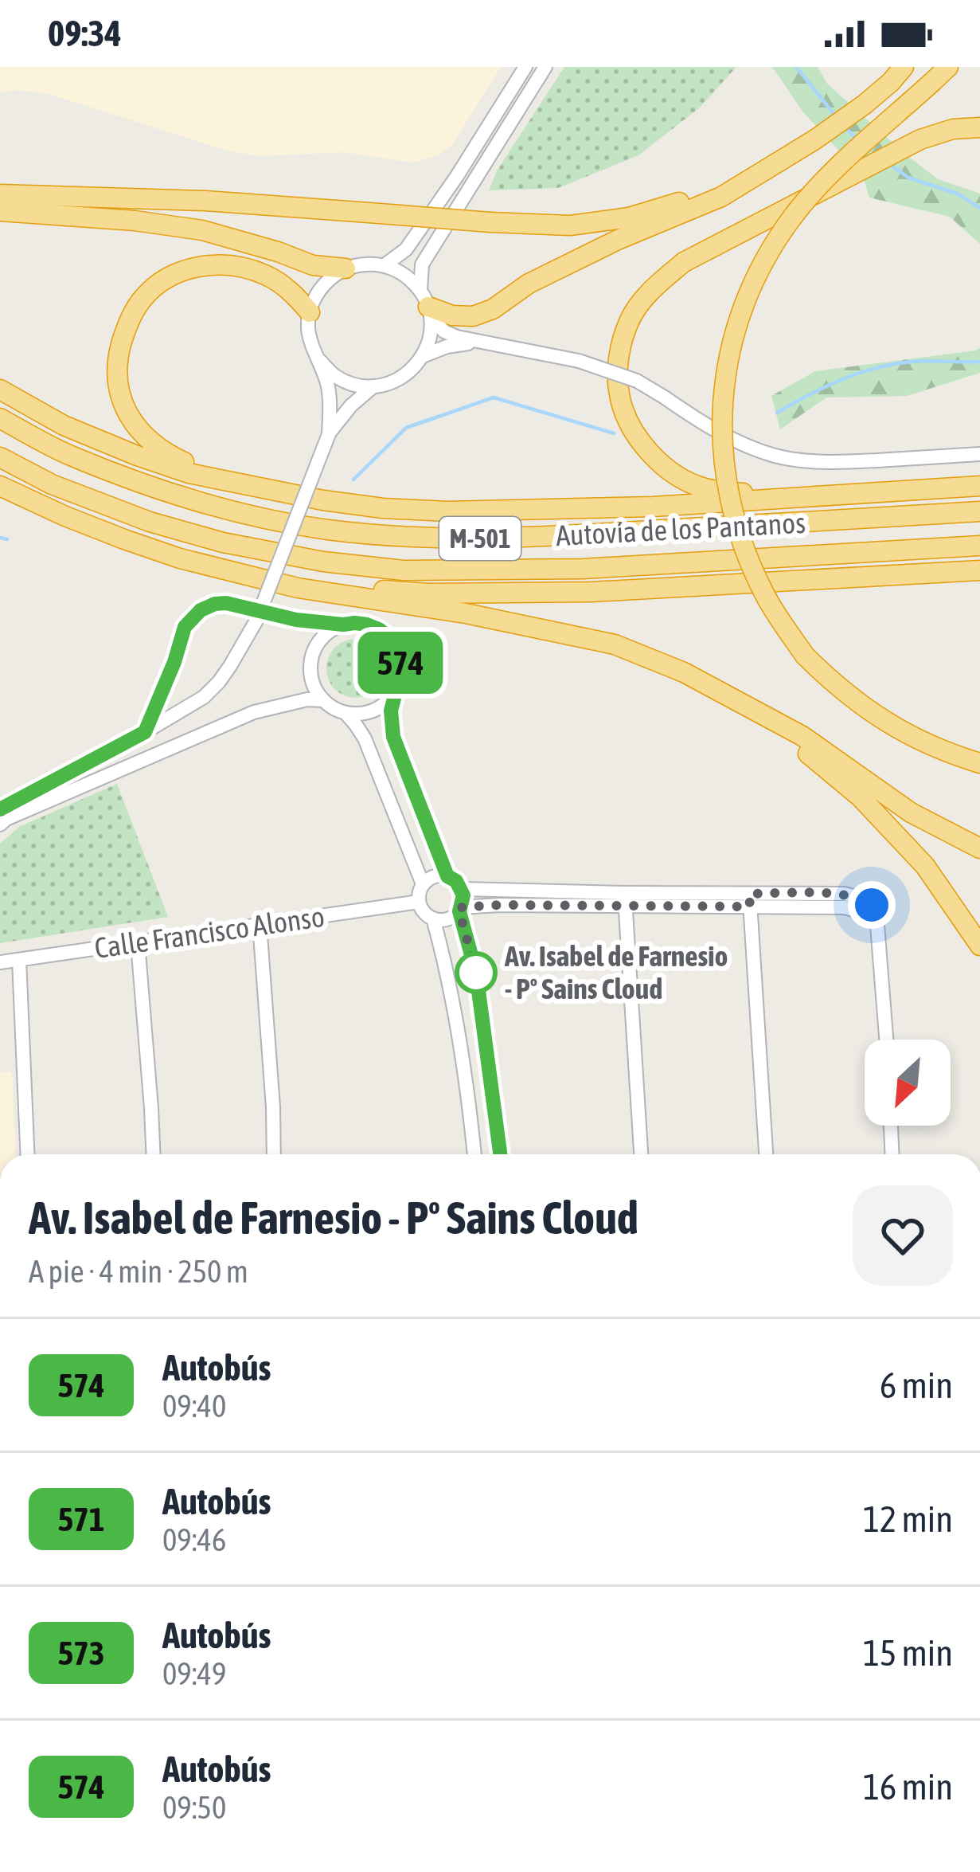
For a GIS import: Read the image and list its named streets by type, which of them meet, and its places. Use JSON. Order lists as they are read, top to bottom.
{
  "streets": {
    "highway": ["Autovía de los Pantanos", "M-501"],
    "street": ["Calle Francisco Alonso"]
  },
  "places": ["Av. Isabel de Farnesio - Pº Sains Cloud"],
  "lines": ["bus line 574"],
  "north": "bottom left",
  "page": {
    "status": "09:34",
    "on_map": "574",
    "heading": ["Av. Isabel de Farnesio - Pº Sains Cloud", "A pie · 4 min · 250 m"],
    "list": [
      {
        "mark": "574",
        "name": "Autobús",
        "note": "09:40",
        "value": "6 min"
      },
      {
        "mark": "571",
        "name": "Autobús",
        "note": "09:46",
        "value": "12 min"
      },
      {
        "mark": "573",
        "name": "Autobús",
        "note": "09:49",
        "value": "15 min"
      },
      {
        "mark": "574",
        "name": "Autobús",
        "note": "09:50",
        "value": "16 min"
      }
    ]
  }
}
